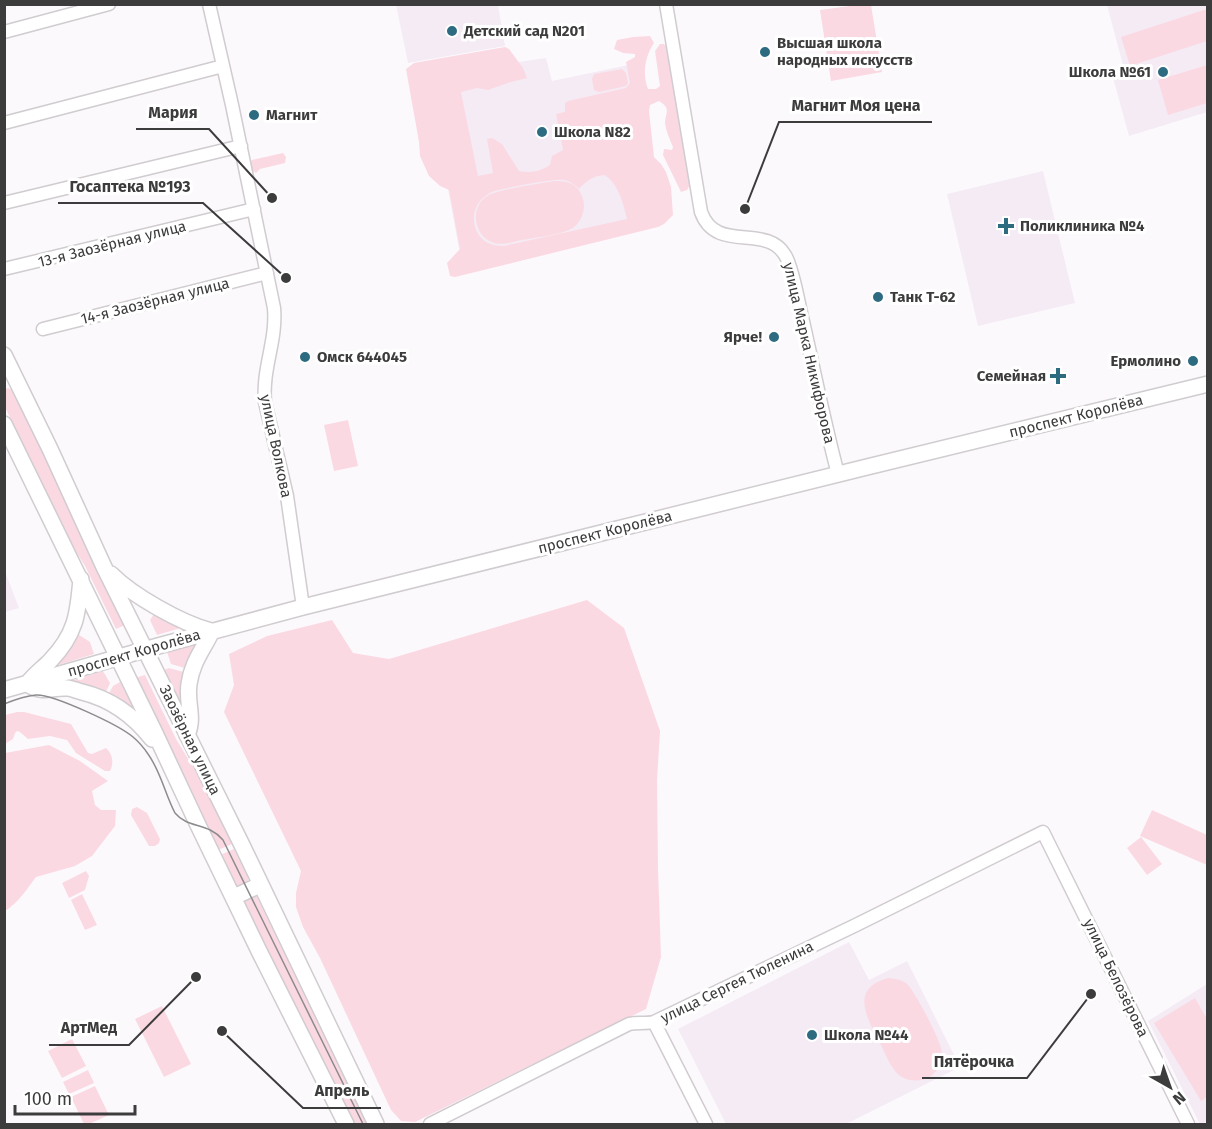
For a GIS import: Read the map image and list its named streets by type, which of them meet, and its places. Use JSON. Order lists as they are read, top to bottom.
{
  "streets": {
    "main road": ["проспект Королёва", "Заозёрная улица"],
    "street": [
      "13-я Заозёрная улица",
      "14-я Заозёрная улица",
      "улица Марка Никифорова",
      "улица Волкова",
      "улица Белозёрова",
      "улица Сергея Тюленина"
    ]
  },
  "crossings": [
    ["13-я Заозёрная улица", "улица Волкова"],
    ["14-я Заозёрная улица", "улица Волкова"],
    ["улица Марка Никифорова", "проспект Королёва"],
    ["проспект Королёва", "улица Волкова"],
    ["проспект Королёва", "Заозёрная улица"],
    ["улица Белозёрова", "улица Сергея Тюленина"]
  ],
  "places": {
    "other": [
      "Детский сад N201",
      "Высшая школа народных искусств",
      "Школа №61",
      "Магнит",
      "Школа N82",
      "Мария",
      "Магнит Моя цена",
      "Госаптека №193",
      "Танк Т-62",
      "Ярче!",
      "Омск 644045",
      "Ермолино",
      "АртМед",
      "Пятёрочка",
      "Апрель",
      "Школа №44"
    ],
    "health": ["Поликлиника №4", "Семейная"]
  },
  "scale_bar": "100 m",
  "north": "bottom right"
}
